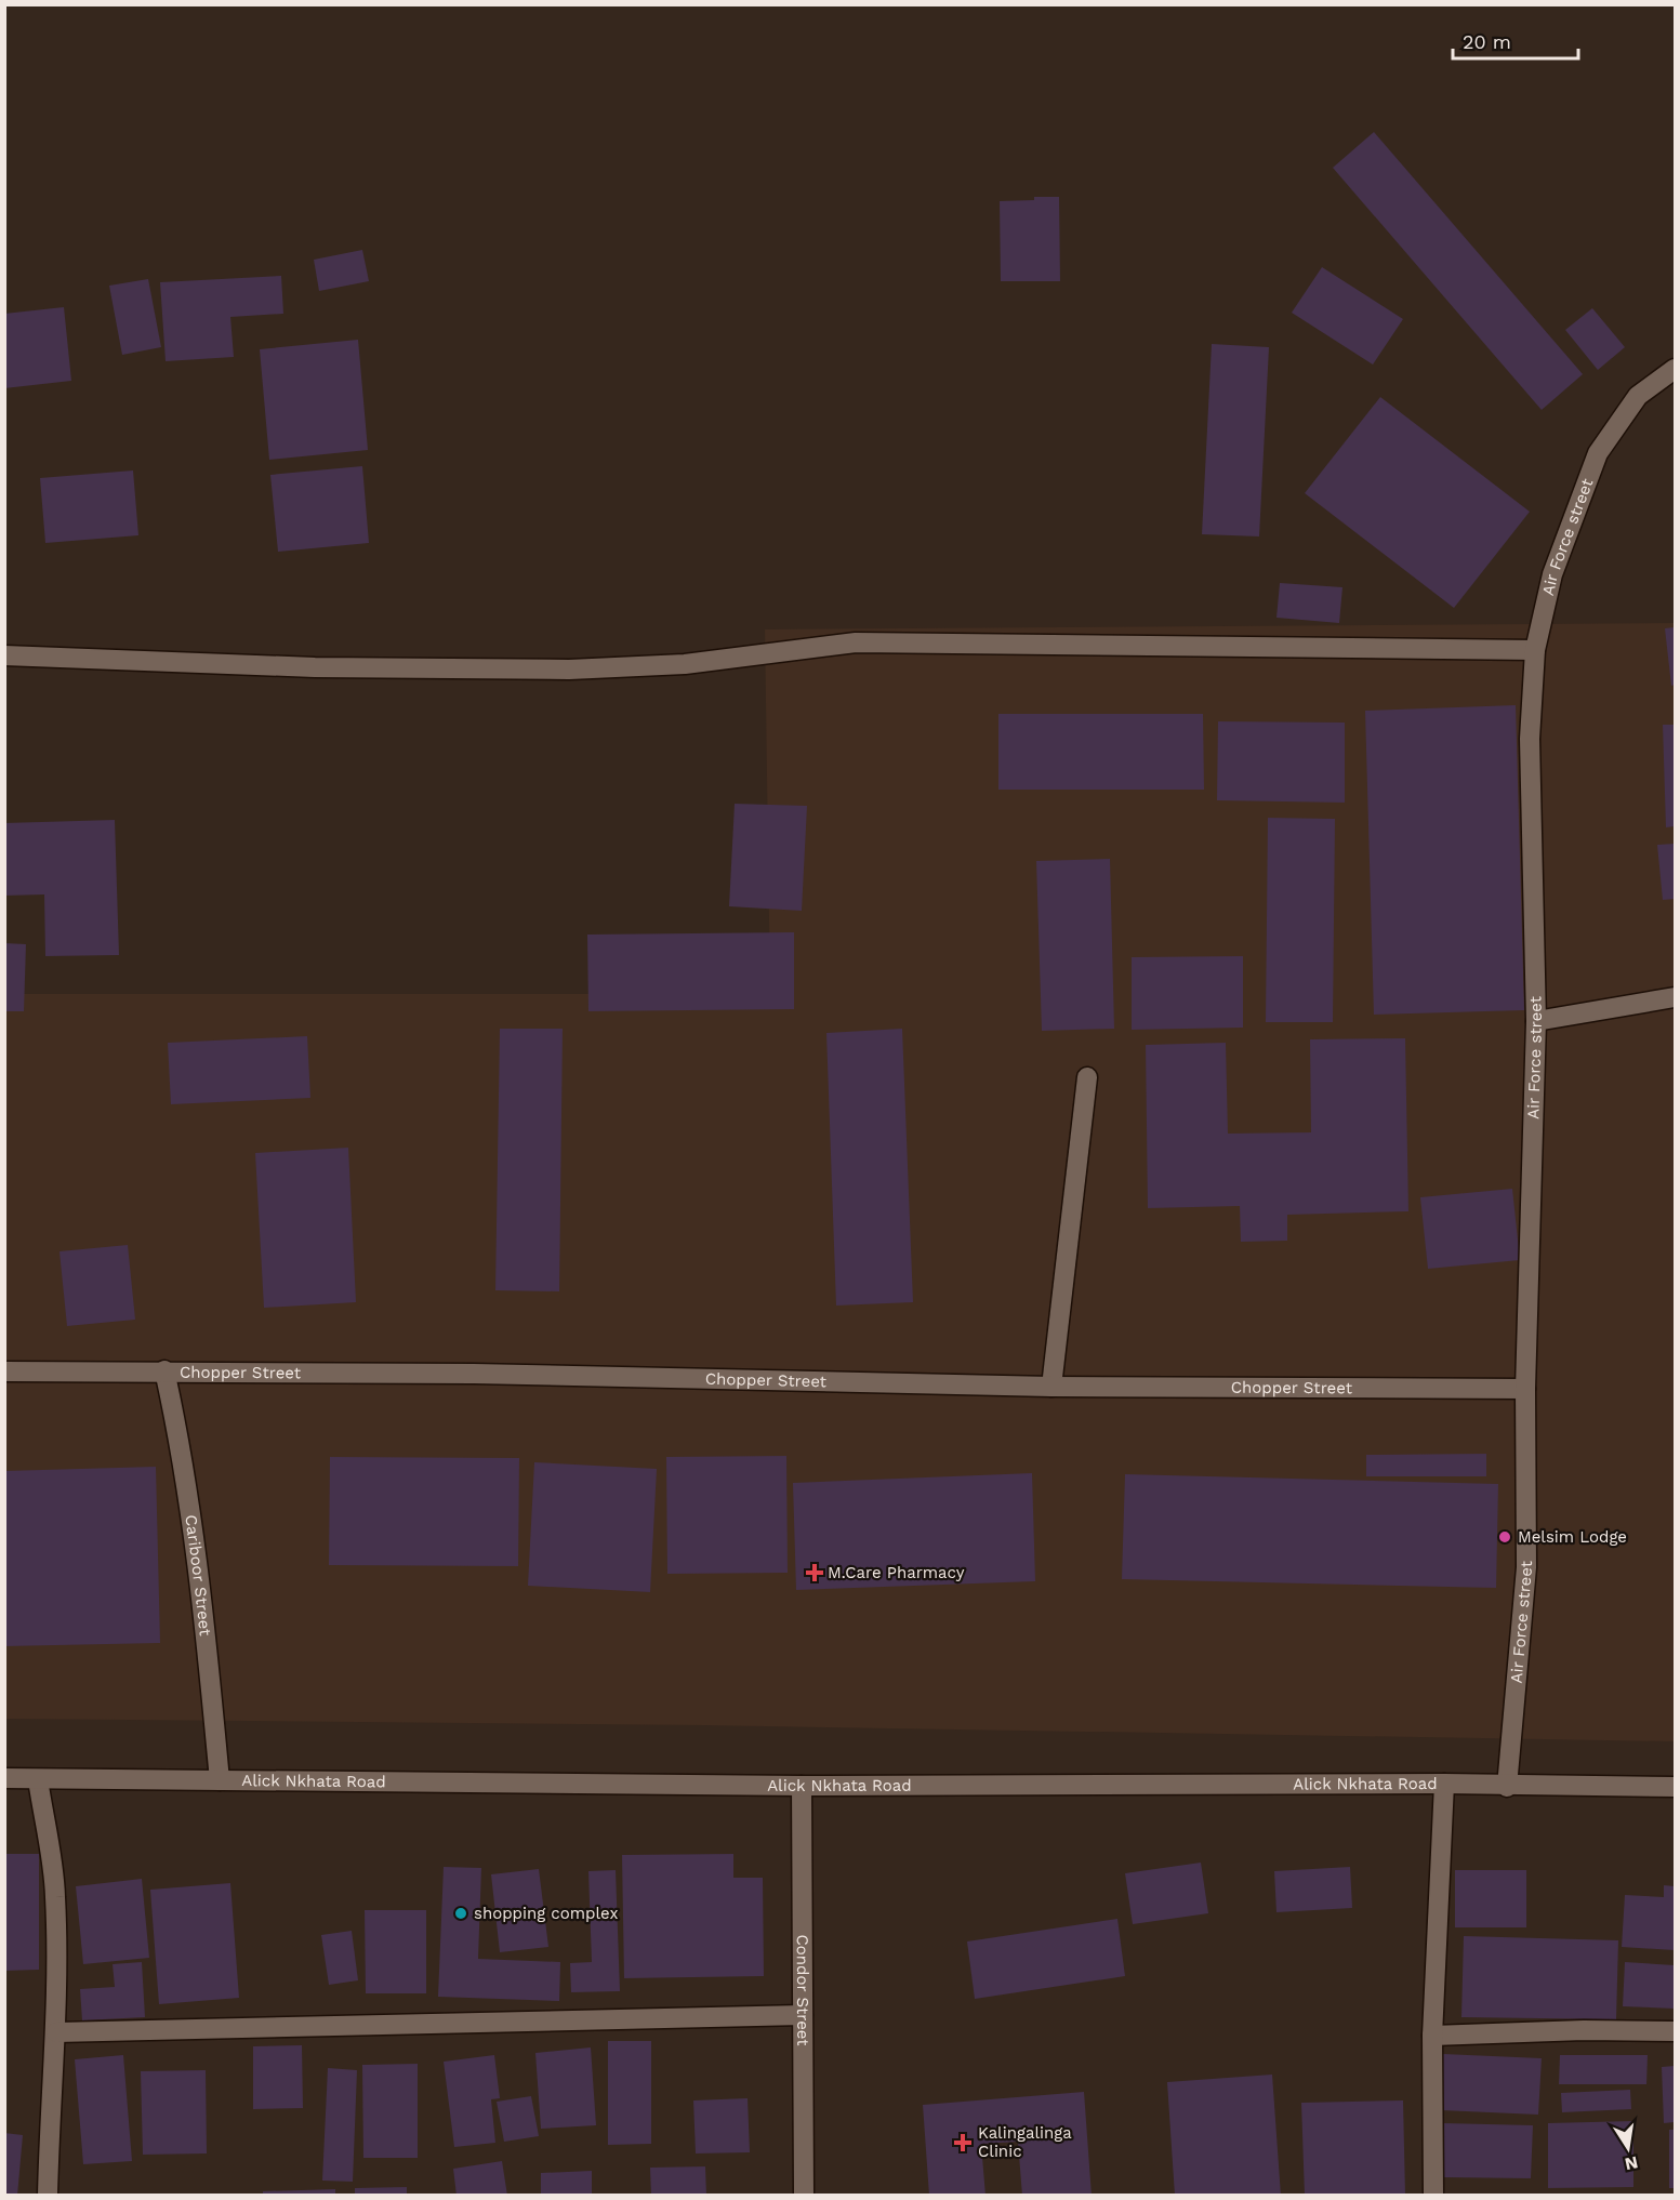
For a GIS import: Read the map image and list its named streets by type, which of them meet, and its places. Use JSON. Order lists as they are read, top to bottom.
{
  "streets": {
    "street": [
      "Air Force street",
      "Chopper Street",
      "Cariboor Street",
      "Alick Nkhata Road",
      "Condor Street"
    ]
  },
  "crossings": [
    ["Air Force street", "Chopper Street"],
    ["Air Force street", "Alick Nkhata Road"],
    ["Chopper Street", "Cariboor Street"],
    ["Cariboor Street", "Alick Nkhata Road"],
    ["Alick Nkhata Road", "Condor Street"]
  ],
  "places": {
    "other": ["Melsim Lodge", "shopping complex"],
    "health": ["M.Care Pharmacy", "Kalingalinga Clinic"]
  },
  "scale_bar": "20 m",
  "north": "bottom"
}
